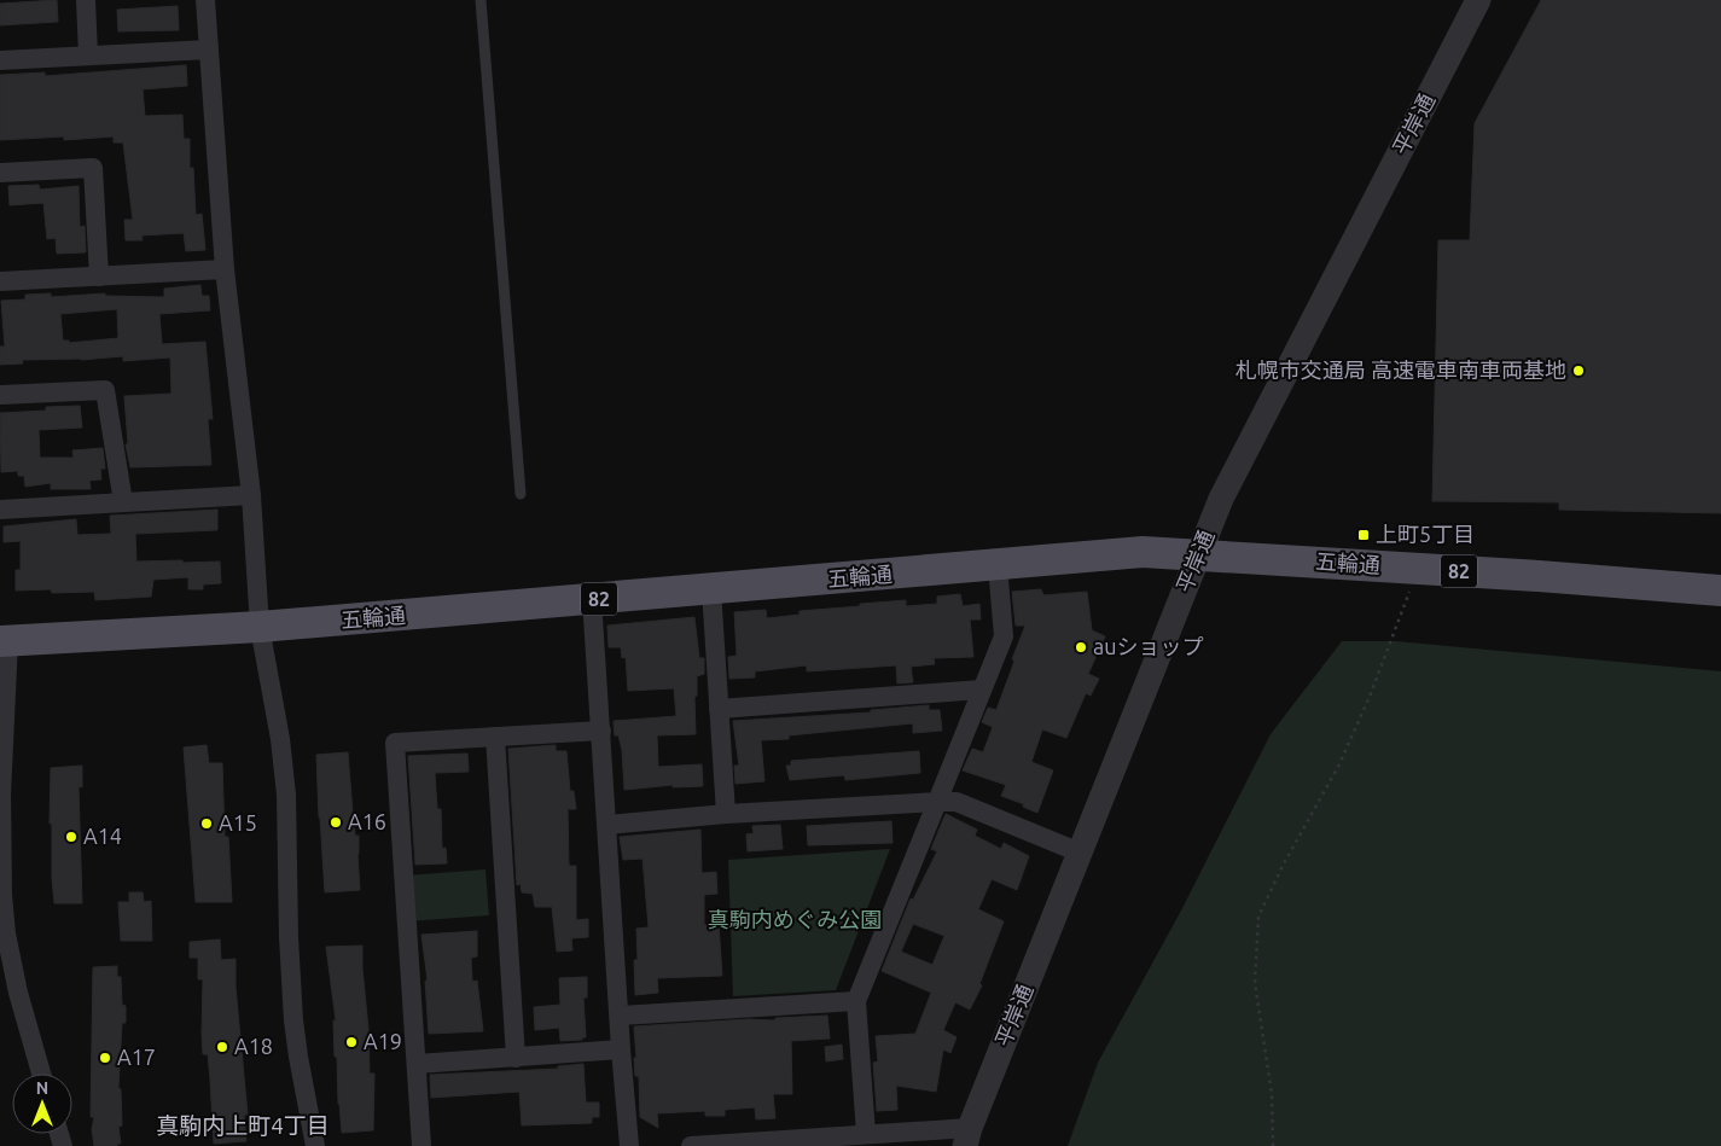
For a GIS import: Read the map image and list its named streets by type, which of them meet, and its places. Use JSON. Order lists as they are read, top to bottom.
{
  "streets": {
    "main road": ["五輪通", "82"],
    "street": ["平岸通"]
  },
  "crossings": [
    ["平岸通", "五輪通"]
  ],
  "districts": ["真駒内上町4丁目"],
  "parks": ["真駒内めぐみ公園"],
  "places": {
    "other": [
      "札幌市交通局 高速電車南車両基地",
      "auショップ",
      "A16",
      "A15",
      "A14",
      "A19",
      "A18",
      "A17"
    ],
    "transit": ["上町5丁目"]
  },
  "north": "top"
}
